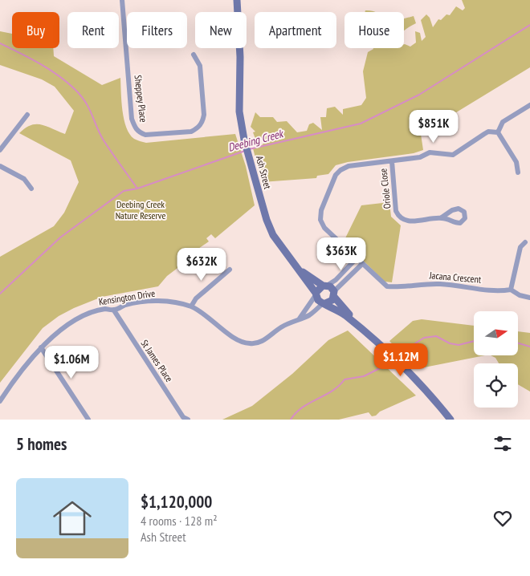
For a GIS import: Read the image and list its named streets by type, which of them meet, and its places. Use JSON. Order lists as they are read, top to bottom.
{
  "streets": {
    "main road": ["Ash Street"],
    "street": [
      "Sheppey Place",
      "Oriole Close",
      "Jacana Crescent",
      "Kensington Drive",
      "St James Place"
    ]
  },
  "crossings": [
    ["Ash Street", "Kensington Drive"],
    ["Oriole Close", "Jacana Crescent"],
    ["Kensington Drive", "St James Place"]
  ],
  "water": ["Deebing Creek"],
  "parks": ["Deebing Creek Nature Reserve"],
  "north": "right",
  "page": {
    "chip": [
      "Buy",
      "Rent",
      "Filters",
      "New",
      "Apartment",
      "House"
    ],
    "price": [
      "$851K",
      "$363K",
      "$632K",
      "$1.12M",
      "$1.06M"
    ],
    "heading": "5 homes",
    "list": [
      {
        "name": "$1,120,000",
        "note": "4 rooms · 128 m² · Ash Street"
      }
    ]
  }
}
